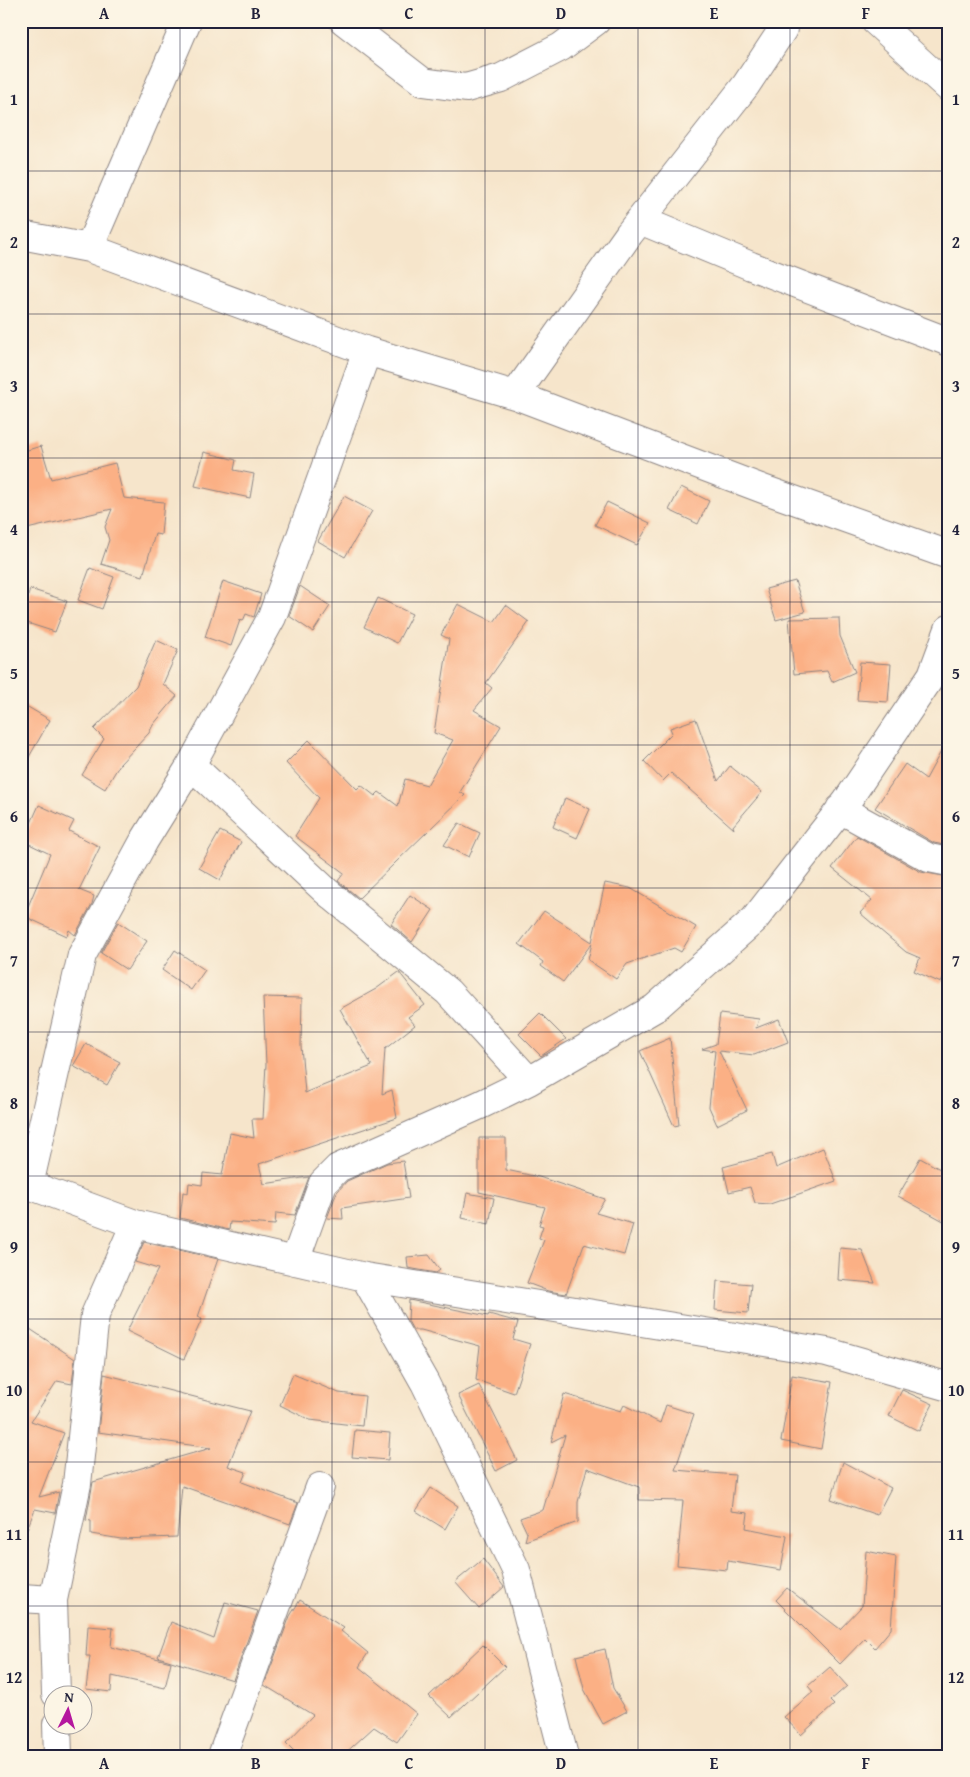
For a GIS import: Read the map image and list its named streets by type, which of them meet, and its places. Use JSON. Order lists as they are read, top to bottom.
{
  "north": "top",
  "grid": {
    "columns": [
      "A",
      "B",
      "C",
      "D",
      "E",
      "F"
    ],
    "rows": [
      "1",
      "2",
      "3",
      "4",
      "5",
      "6",
      "7",
      "8",
      "9",
      "10",
      "11",
      "12"
    ]
  }
}
